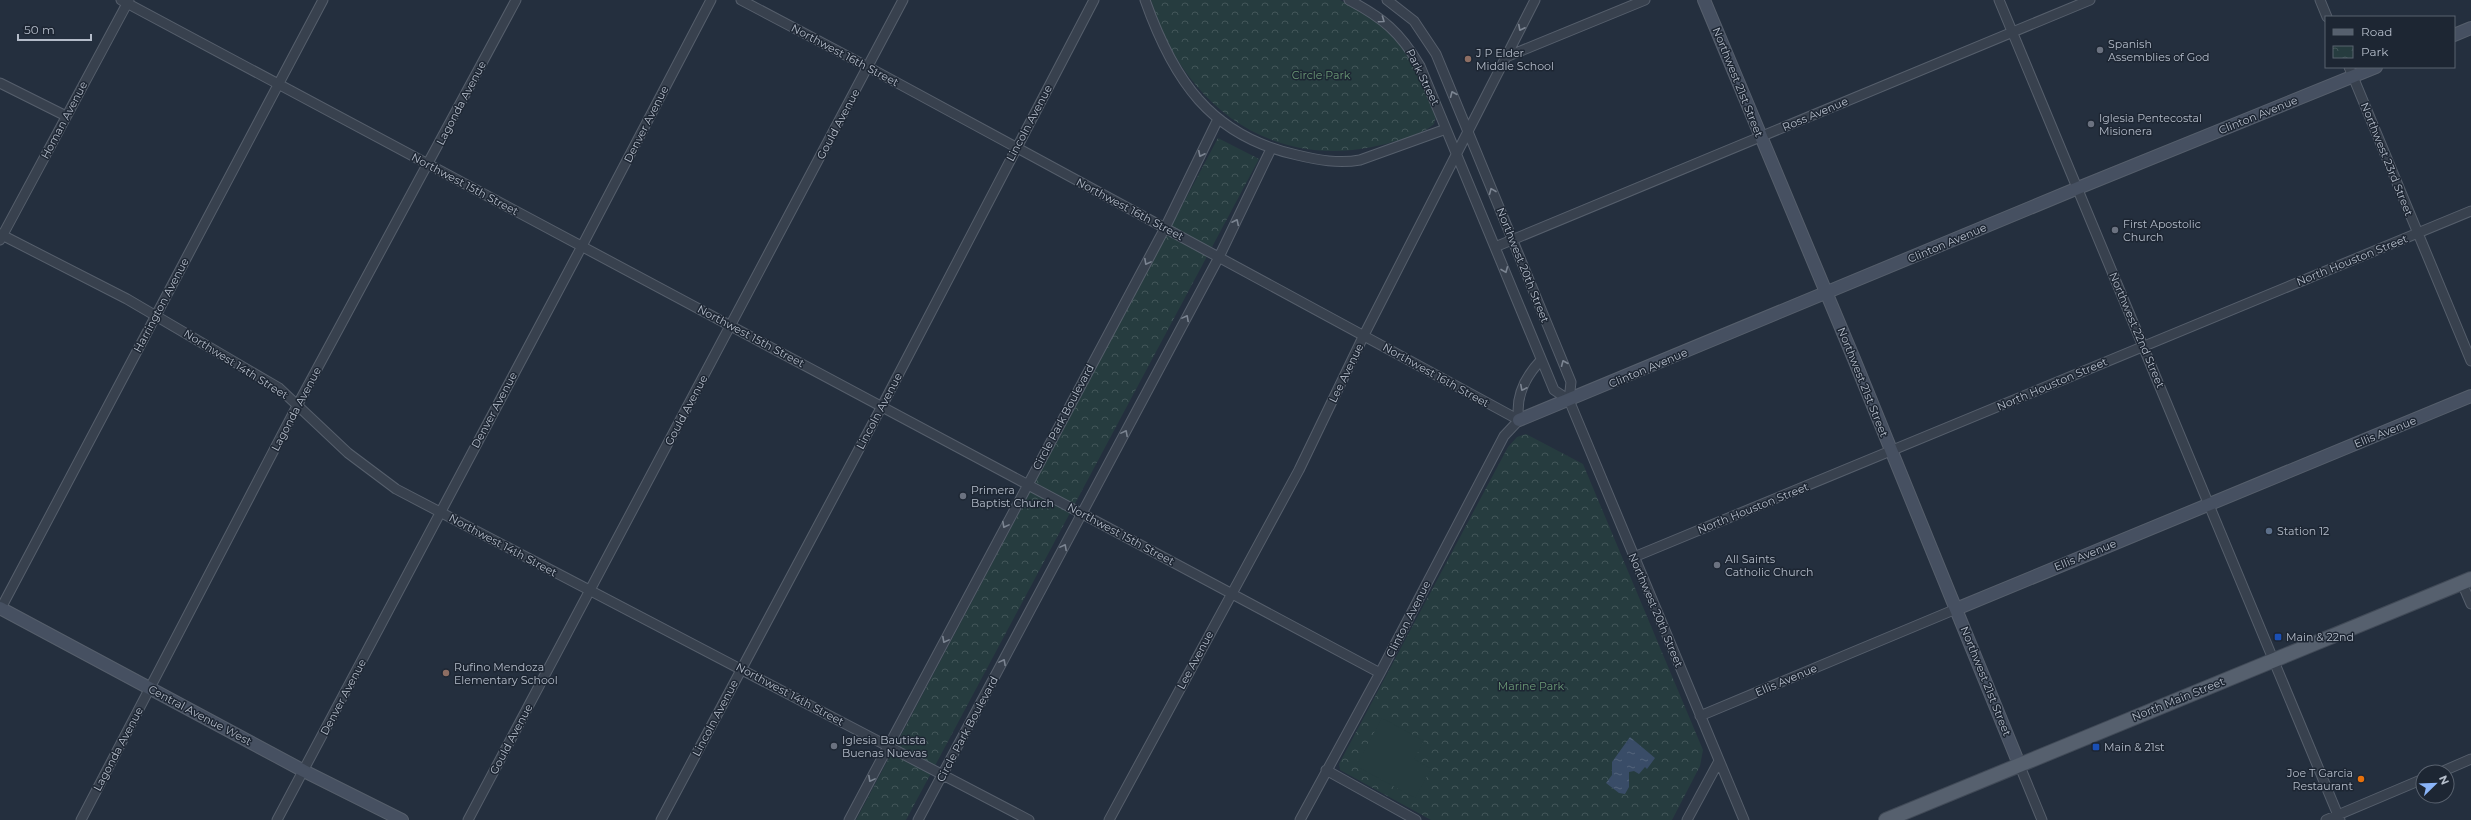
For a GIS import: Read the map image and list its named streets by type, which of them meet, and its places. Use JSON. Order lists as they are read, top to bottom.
{
  "streets": {
    "main road": ["North Main Street"],
    "street": [
      "Northwest 16th Street",
      "Park Street",
      "Northwest 21st Street",
      "Lagonda Avenue",
      "Ross Avenue",
      "Clinton Avenue",
      "Homan Avenue",
      "Lincoln Avenue",
      "Denver Avenue",
      "Gould Avenue",
      "Northwest 23rd Street",
      "Northwest 15th Street",
      "North Houston Street",
      "Northwest 20th Street",
      "Harrington Avenue",
      "Northwest 22nd Street",
      "Northwest 14th Street",
      "Lee Avenue",
      "Circle Park Boulevard",
      "Ellis Avenue",
      "Central Avenue West"
    ]
  },
  "crossings": [
    ["Northwest 16th Street", "Clinton Avenue"],
    ["Northwest 16th Street", "Lincoln Avenue"],
    ["Northwest 16th Street", "Gould Avenue"],
    ["Northwest 16th Street", "Lee Avenue"],
    ["Northwest 16th Street", "Circle Park Boulevard"],
    ["Park Street", "Northwest 20th Street"],
    ["Park Street", "Lee Avenue"],
    ["Northwest 21st Street", "Ross Avenue"],
    ["Northwest 21st Street", "Clinton Avenue"],
    ["Northwest 21st Street", "North Houston Street"],
    ["Northwest 21st Street", "Ellis Avenue"],
    ["Northwest 21st Street", "North Main Street"],
    ["Lagonda Avenue", "Northwest 15th Street"],
    ["Lagonda Avenue", "Northwest 14th Street"],
    ["Lagonda Avenue", "Central Avenue West"],
    ["Ross Avenue", "Northwest 20th Street"],
    ["Ross Avenue", "Northwest 22nd Street"],
    ["Clinton Avenue", "Northwest 23rd Street"],
    ["Clinton Avenue", "Northwest 15th Street"],
    ["Clinton Avenue", "Northwest 20th Street"],
    ["Clinton Avenue", "Northwest 22nd Street"],
    ["Homan Avenue", "Northwest 15th Street"],
    ["Homan Avenue", "Northwest 14th Street"],
    ["Lincoln Avenue", "Northwest 15th Street"],
    ["Lincoln Avenue", "Northwest 14th Street"],
    ["Denver Avenue", "Northwest 15th Street"],
    ["Denver Avenue", "Northwest 14th Street"],
    ["Denver Avenue", "Central Avenue West"],
    ["Gould Avenue", "Northwest 15th Street"],
    ["Gould Avenue", "Northwest 14th Street"],
    ["Northwest 23rd Street", "North Houston Street"],
    ["Northwest 15th Street", "Harrington Avenue"],
    ["Northwest 15th Street", "Lee Avenue"],
    ["Northwest 15th Street", "Circle Park Boulevard"],
    ["North Houston Street", "Northwest 20th Street"],
    ["North Houston Street", "Northwest 22nd Street"],
    ["Northwest 20th Street", "Lee Avenue"],
    ["Northwest 20th Street", "Ellis Avenue"],
    ["Harrington Avenue", "Northwest 14th Street"],
    ["Harrington Avenue", "Central Avenue West"],
    ["Northwest 22nd Street", "Ellis Avenue"],
    ["Northwest 22nd Street", "North Main Street"],
    ["Northwest 14th Street", "Circle Park Boulevard"]
  ],
  "parks": ["Circle Park", "Marine Park"],
  "places": {
    "other": [
      "Spanish Assemblies of God",
      "J P Elder Middle School",
      "Iglesia Pentecostal Misionera",
      "First Apostolic Church",
      "Primera Baptist Church",
      "Station 12",
      "All Saints Catholic Church",
      "Rufino Mendoza Elementary School",
      "Iglesia Bautista Buenas Nuevas",
      "Joe T Garcia Restaurant"
    ],
    "transit": ["Main & 22nd", "Main & 21st"]
  },
  "legend": ["Road", "Park"],
  "scale_bar": "50 m",
  "north": "top right"
}
